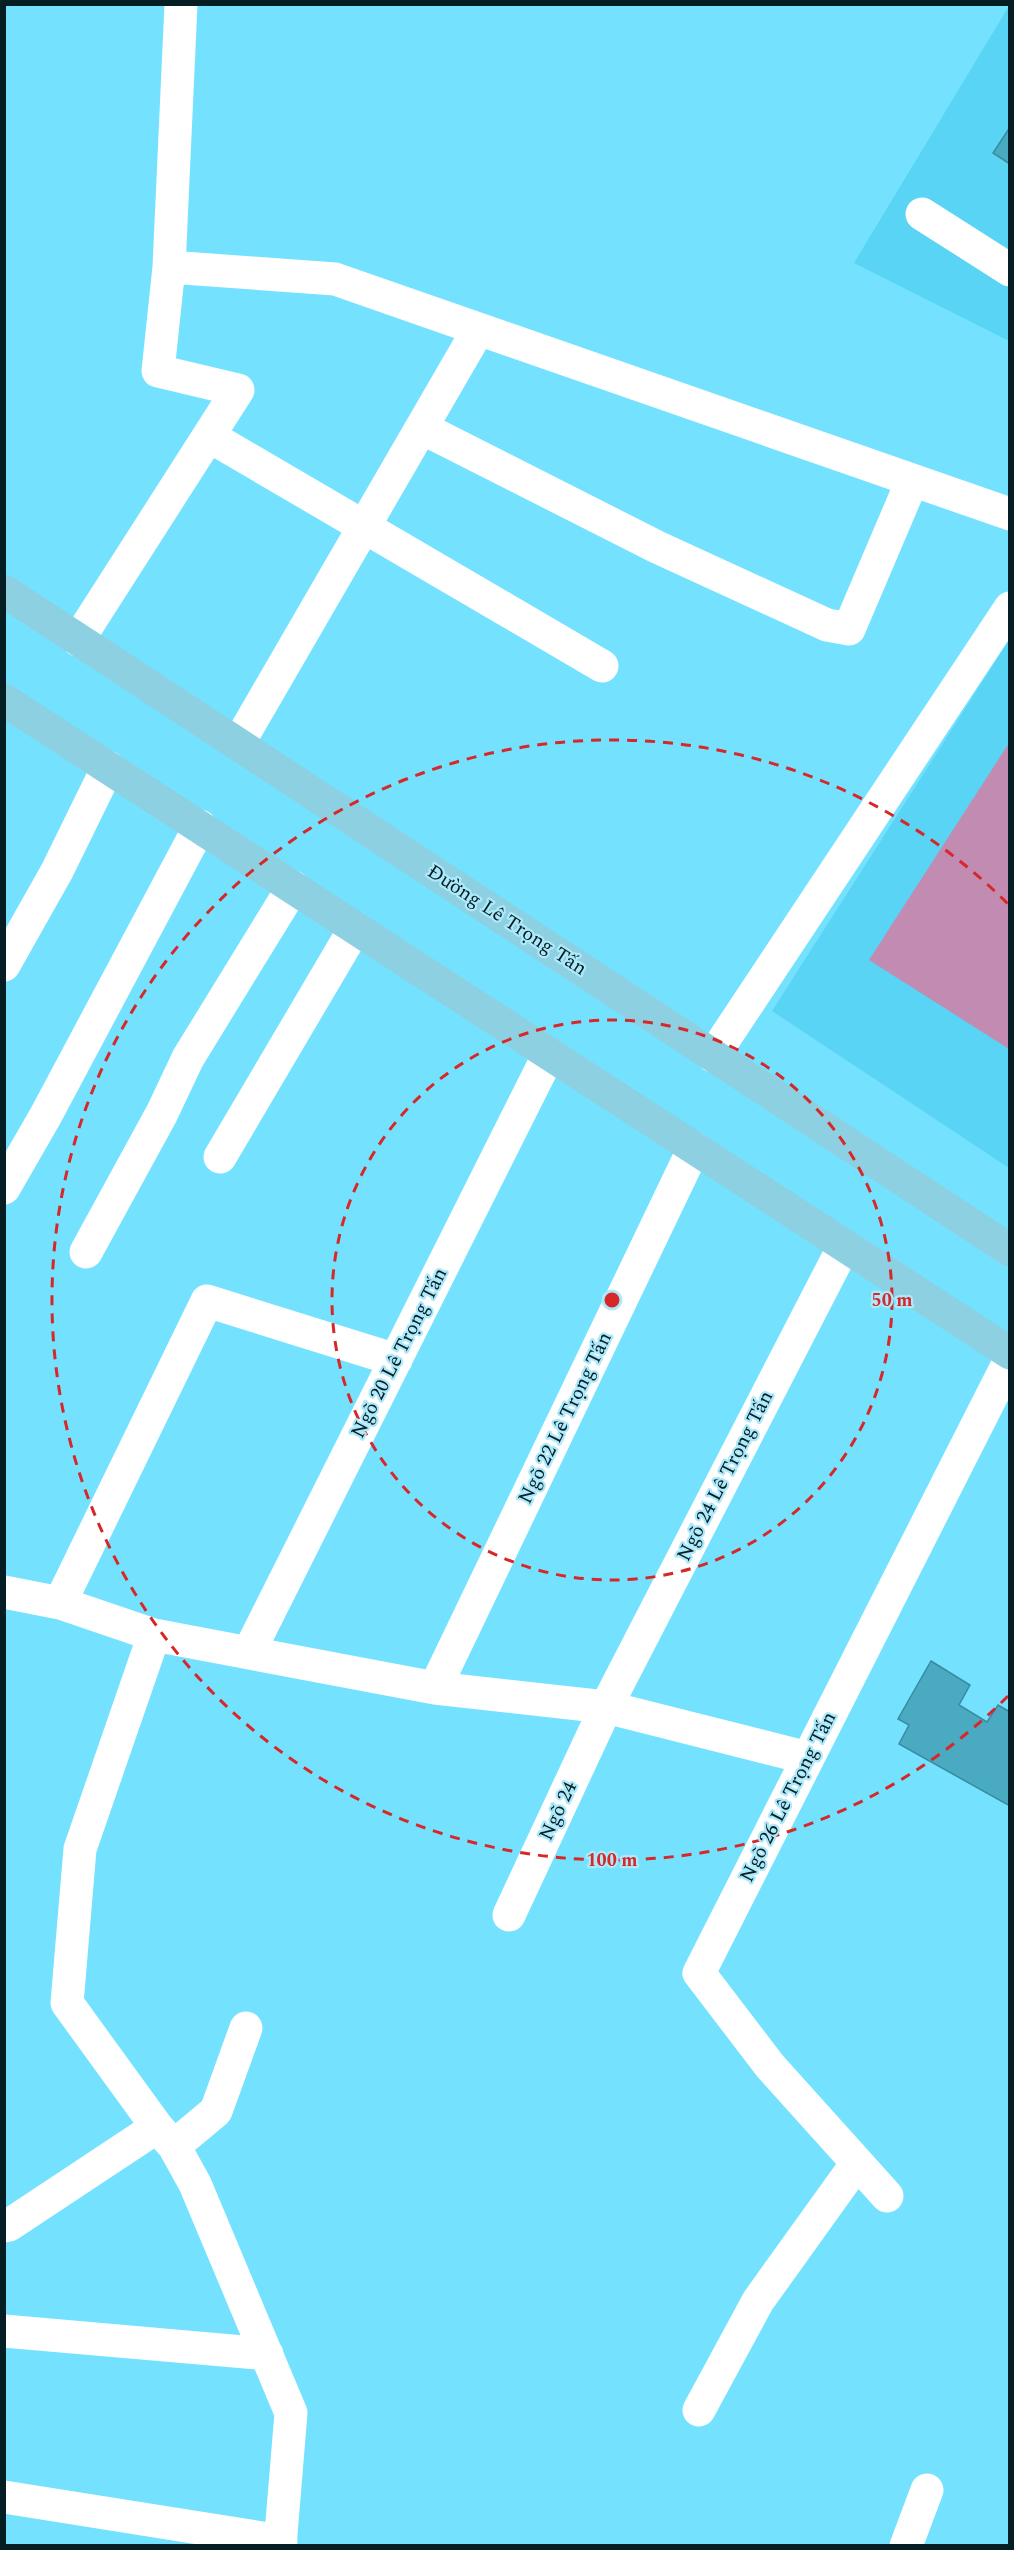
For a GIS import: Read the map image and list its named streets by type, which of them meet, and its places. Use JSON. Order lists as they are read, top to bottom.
{
  "streets": {
    "main road": ["Đường Lê Trọng Tấn"],
    "lane": [
      "Ngõ 20 Lê Trọng Tấn",
      "Ngõ 22 Lê Trọng Tấn",
      "Ngõ 24 Lê Trọng Tấn",
      "Ngõ 26 Lê Trọng Tấn",
      "Ngõ 24"
    ]
  },
  "crossings": [
    ["Ngõ 24 Lê Trọng Tấn", "Ngõ 24"]
  ],
  "rings": ["50 m", "100 m"]
}
